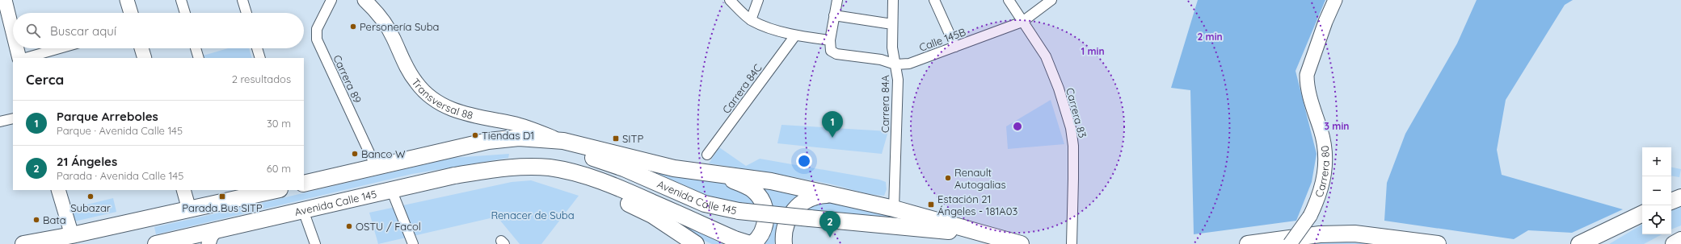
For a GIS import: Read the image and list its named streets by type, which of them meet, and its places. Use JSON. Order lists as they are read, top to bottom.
{
  "streets": {
    "main road": ["Avenida Calle 145"],
    "street": [
      "Calle 145B",
      "Carrera 89",
      "Carrera 84C",
      "Transversal 88",
      "Carrera 84A",
      "Carrera 83",
      "Carrera 80"
    ]
  },
  "crossings": [
    ["Calle 145B", "Carrera 84A"],
    ["Calle 145B", "Carrera 83"],
    ["Carrera 89", "Avenida Calle 145"],
    ["Transversal 88", "Avenida Calle 145"],
    ["Carrera 84A", "Avenida Calle 145"]
  ],
  "parks": ["Renacer de Suba"],
  "places": {
    "other": [
      "Personería Suba",
      "Tiendas D1",
      "Banco W",
      "Renault Autogalias",
      "Subazar",
      "Bata",
      "OSTU / Facol"
    ],
    "transit": ["SITP", "Parada Bus SITP", "Estación 21 Ángeles - 181A03"]
  },
  "page": {
    "search": "Buscar aquí",
    "heading": ["Cerca", "2 resultados"],
    "list": [
      {
        "mark": "1",
        "name": "Parque Arreboles",
        "note": "Parque · Avenida Calle 145",
        "value": "30 m"
      },
      {
        "mark": "2",
        "name": "21 Ángeles",
        "note": "Parada · Avenida Calle 145",
        "value": "60 m"
      }
    ],
    "pins": ["1", "2"],
    "map_buttons": ["+", "−"]
  },
  "rings": ["2 min", "1 min", "3 min"]
}
